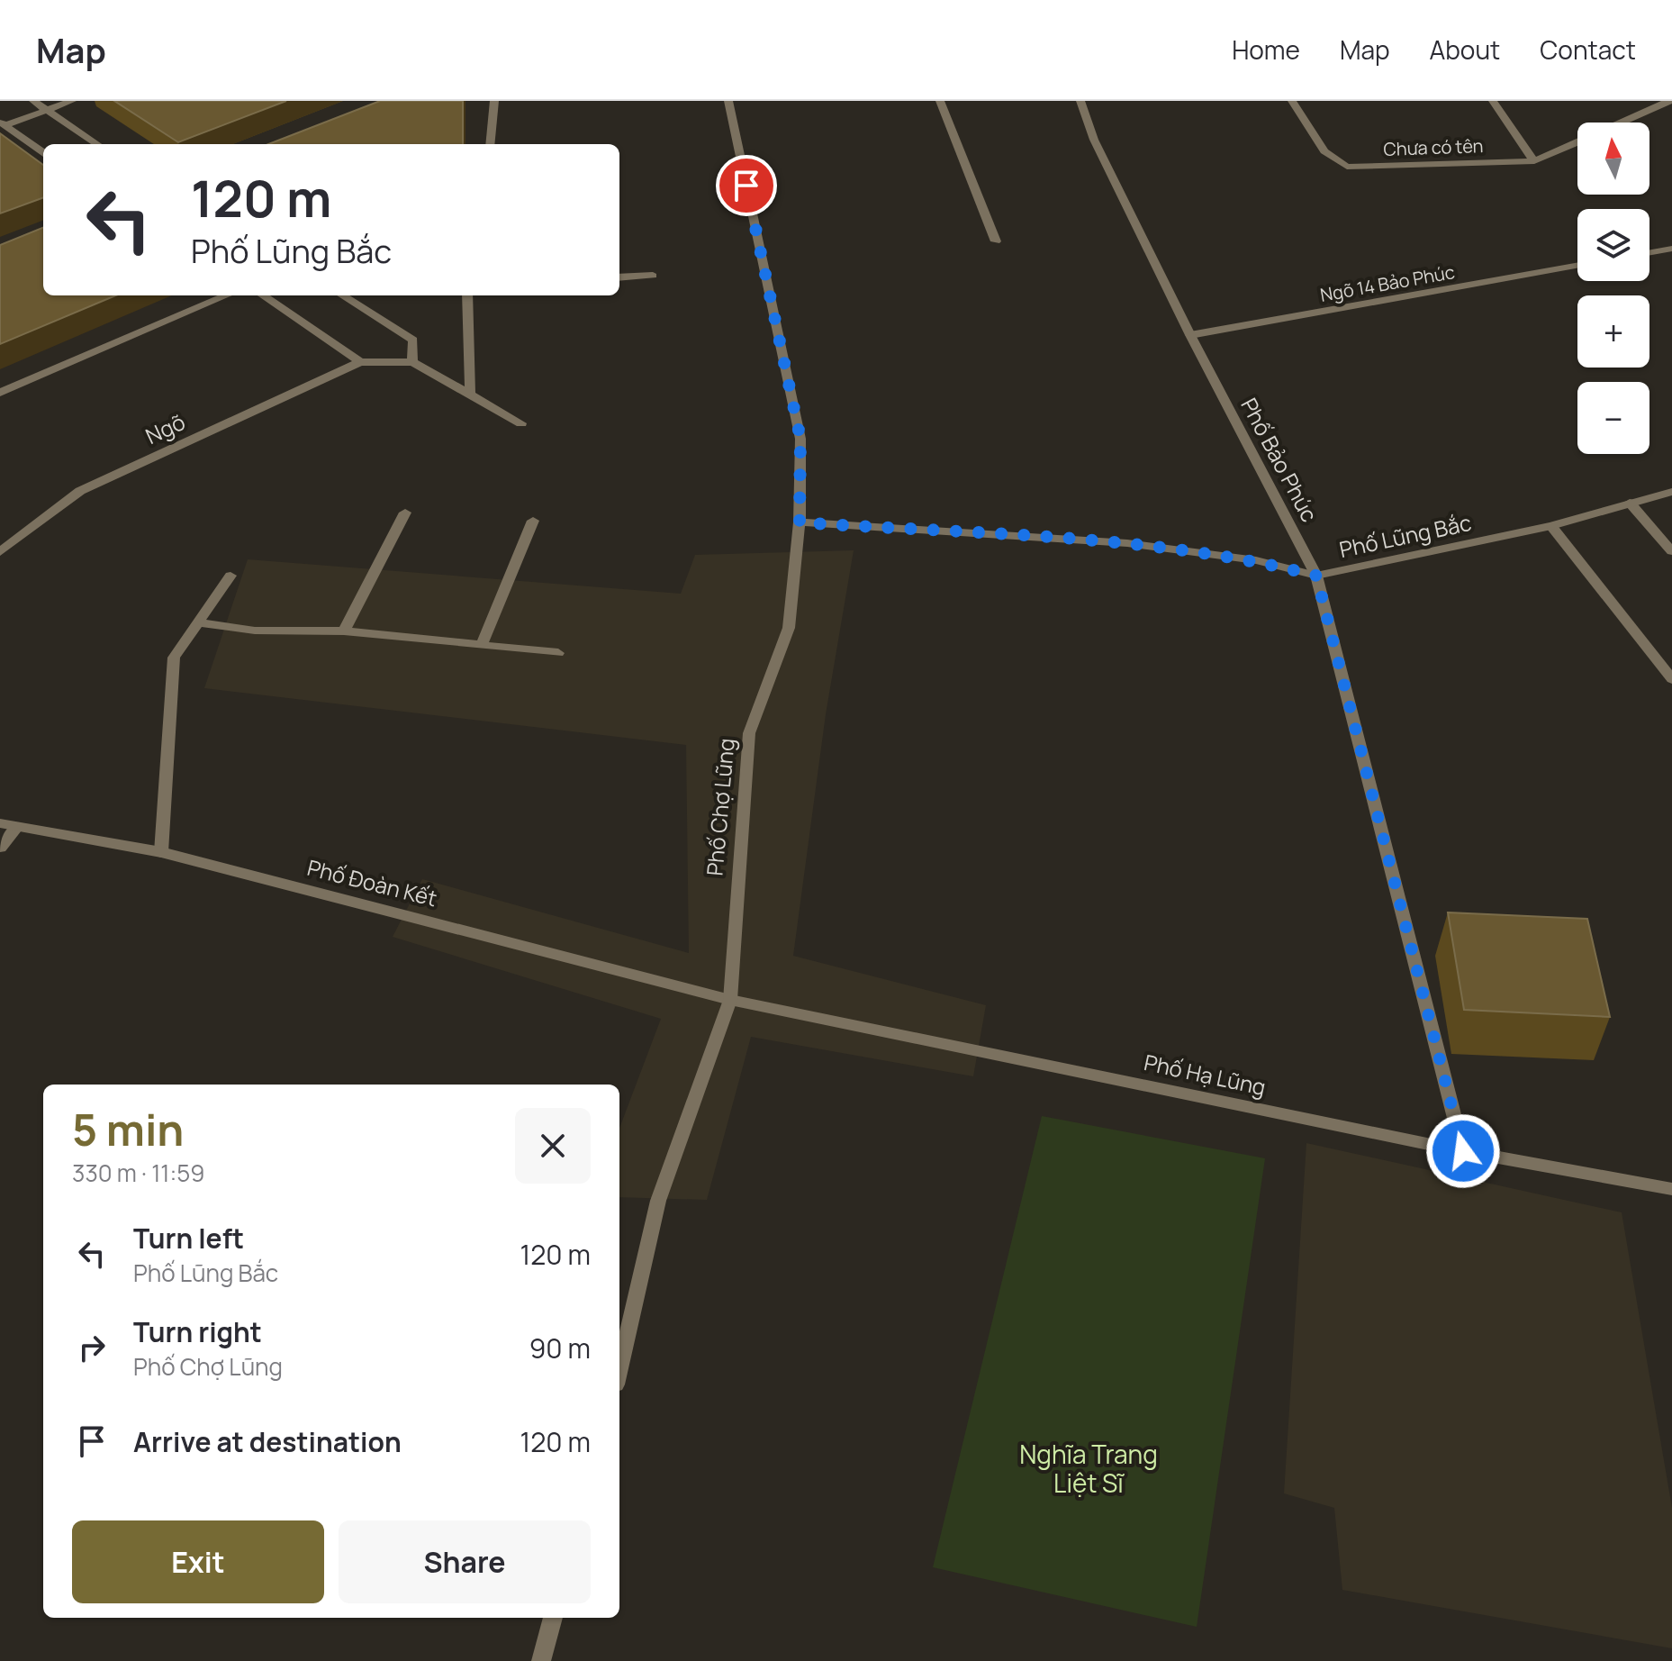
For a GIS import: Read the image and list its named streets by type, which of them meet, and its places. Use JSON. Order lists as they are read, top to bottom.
{
  "streets": {
    "street": [
      "Chưa có tên",
      "Ngõ 14 Bảo Phúc",
      "Ngõ",
      "Phố Bảo Phúc",
      "Phố Lũng Bắc",
      "Phố Chợ Lũng",
      "Phố Đoàn Kết",
      "Phố Hạ Lũng"
    ]
  },
  "crossings": [
    ["Ngõ 14 Bảo Phúc", "Phố Bảo Phúc"],
    ["Phố Bảo Phúc", "Phố Lũng Bắc"],
    ["Phố Bảo Phúc", "Phố Hạ Lũng"],
    ["Phố Lũng Bắc", "Phố Chợ Lũng"],
    ["Phố Chợ Lũng", "Phố Đoàn Kết"],
    ["Phố Chợ Lũng", "Phố Hạ Lũng"],
    ["Phố Đoàn Kết", "Phố Hạ Lũng"]
  ],
  "parks": ["Nghĩa Trang Liệt Sĩ"],
  "north": "top",
  "page": {
    "header": "Map",
    "nav": [
      "Home",
      "Map",
      "About",
      "Contact"
    ],
    "map_buttons": ["+", "−"],
    "turn": ["120 m", "Phố Lũng Bắc"],
    "heading": ["5 min", "330 m · 11:59"],
    "list": [
      {
        "name": "Turn left",
        "note": "Phố Lũng Bắc",
        "value": "120 m"
      },
      {
        "name": "Turn right",
        "note": "Phố Chợ Lũng",
        "value": "90 m"
      },
      {
        "name": "Arrive at destination",
        "value": "120 m"
      }
    ],
    "buttons": ["Exit", "Share"]
  }
}
